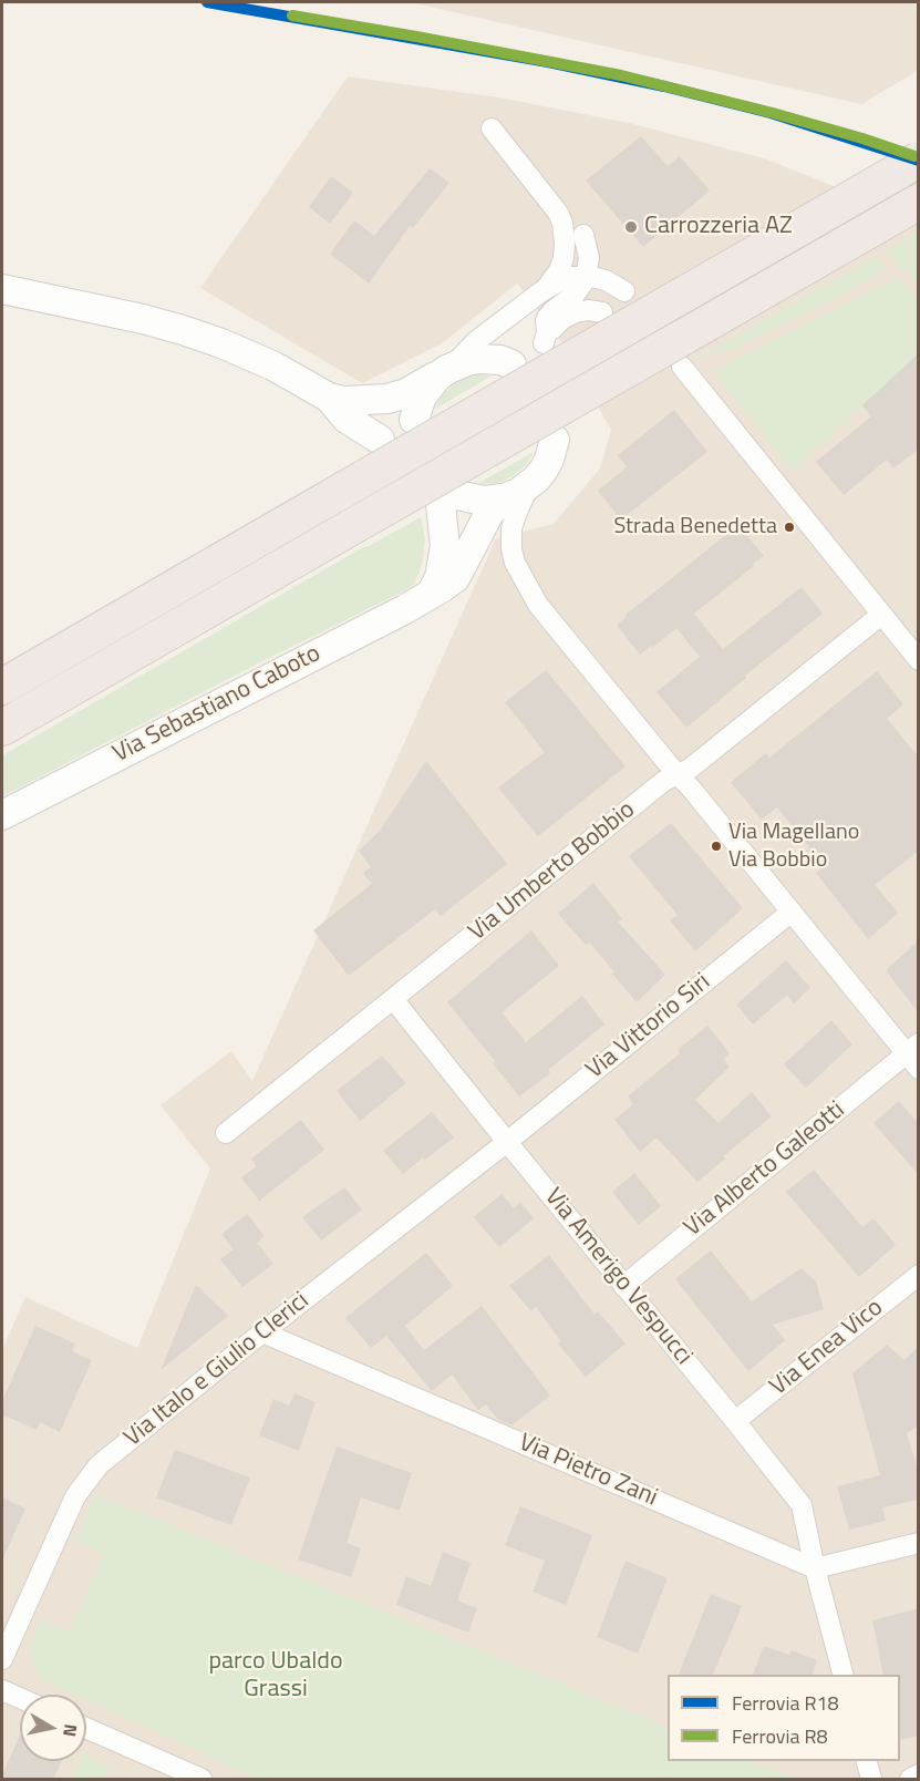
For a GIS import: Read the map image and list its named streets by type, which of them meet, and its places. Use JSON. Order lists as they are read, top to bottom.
{
  "streets": {
    "street": [
      "Via Sebastiano Caboto",
      "Via Umberto Bobbio",
      "Via Vittorio Siri",
      "Via Alberto Galeotti",
      "Via Amerigo Vespucci",
      "Via Enea Vico",
      "Via Italo e Giulio Clerici",
      "Via Pietro Zani"
    ]
  },
  "crossings": [
    ["Via Umberto Bobbio", "Via Amerigo Vespucci"],
    ["Via Vittorio Siri", "Via Amerigo Vespucci"],
    ["Via Vittorio Siri", "Via Italo e Giulio Clerici"],
    ["Via Alberto Galeotti", "Via Amerigo Vespucci"],
    ["Via Amerigo Vespucci", "Via Enea Vico"],
    ["Via Amerigo Vespucci", "Via Italo e Giulio Clerici"],
    ["Via Amerigo Vespucci", "Via Pietro Zani"],
    ["Via Italo e Giulio Clerici", "Via Pietro Zani"]
  ],
  "parks": ["parco Ubaldo Grassi"],
  "places": ["Carrozzeria AZ", "Strada Benedetta", "Via Magellano Via Bobbio"],
  "lines": ["rail line R18", "rail line R8"],
  "legend": ["Ferrovia R18", "Ferrovia R8"],
  "north": "right"
}
